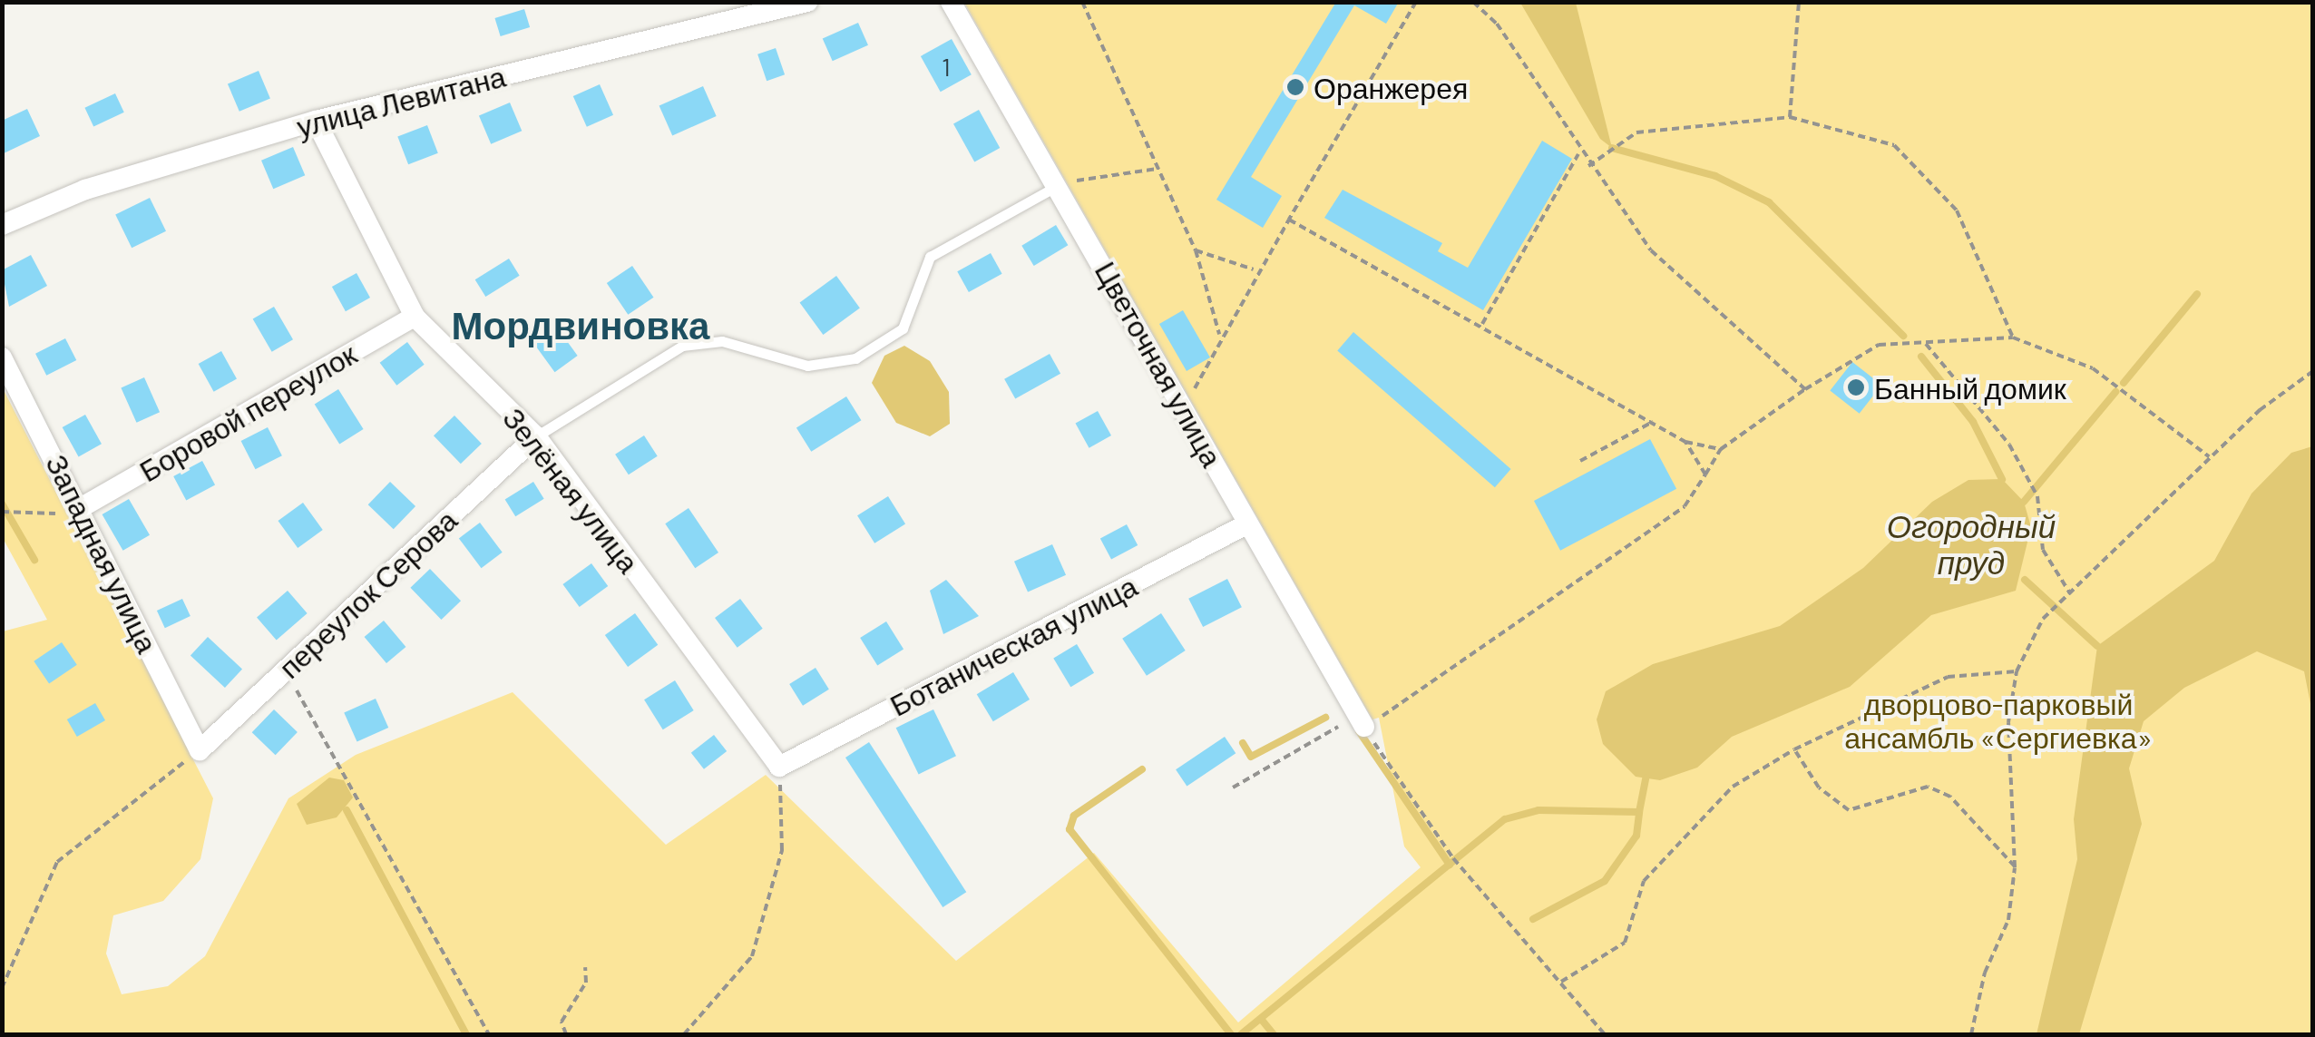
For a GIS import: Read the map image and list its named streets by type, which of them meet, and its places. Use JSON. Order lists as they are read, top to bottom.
{
  "streets": {
    "street": [
      "улица Левитана",
      "Цветочная улица",
      "Боровой переулок",
      "Зелёная улица",
      "Западная улица",
      "переулок Серова",
      "Ботаническая улица"
    ]
  },
  "crossings": [
    ["улица Левитана", "Зелёная улица"],
    ["Цветочная улица", "Ботаническая улица"],
    ["Боровой переулок", "Зелёная улица"],
    ["Боровой переулок", "Западная улица"],
    ["Зелёная улица", "переулок Серова"],
    ["Зелёная улица", "Ботаническая улица"],
    ["Западная улица", "переулок Серова"]
  ],
  "districts": ["Мордвиновка"],
  "water": ["Огородный пруд"],
  "parks": ["дворцово-парковый ансамбль «Сергиевка»"],
  "places": ["Оранжерея", "Банный домик"],
  "house_numbers": ["1"]
}
